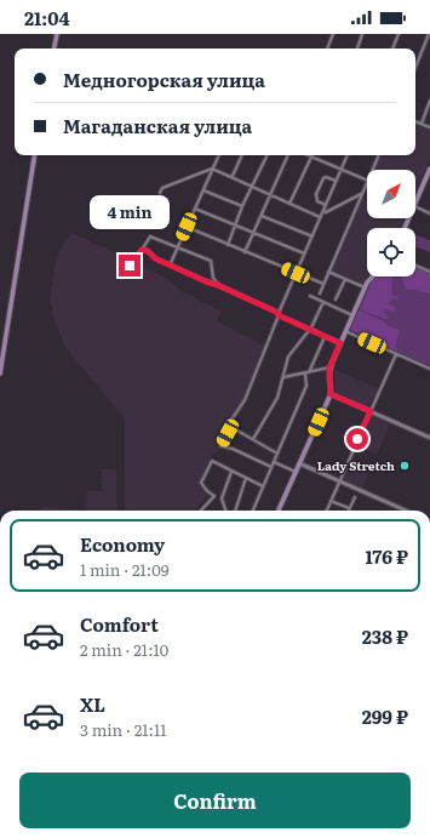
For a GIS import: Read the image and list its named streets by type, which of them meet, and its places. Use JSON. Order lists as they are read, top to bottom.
{
  "places": ["Lady Stretch"],
  "north": "top right",
  "page": {
    "status": "21:04",
    "banner": ["Медногорская улица", "Магаданская улица"],
    "bubble": "4 min",
    "list": [
      {
        "name": "Economy",
        "note": "1 min · 21:09",
        "value": "176 ₽"
      },
      {
        "name": "Comfort",
        "note": "2 min · 21:10",
        "value": "238 ₽"
      },
      {
        "name": "XL",
        "note": "3 min · 21:11",
        "value": "299 ₽"
      }
    ],
    "buttons": "Confirm"
  }
}
